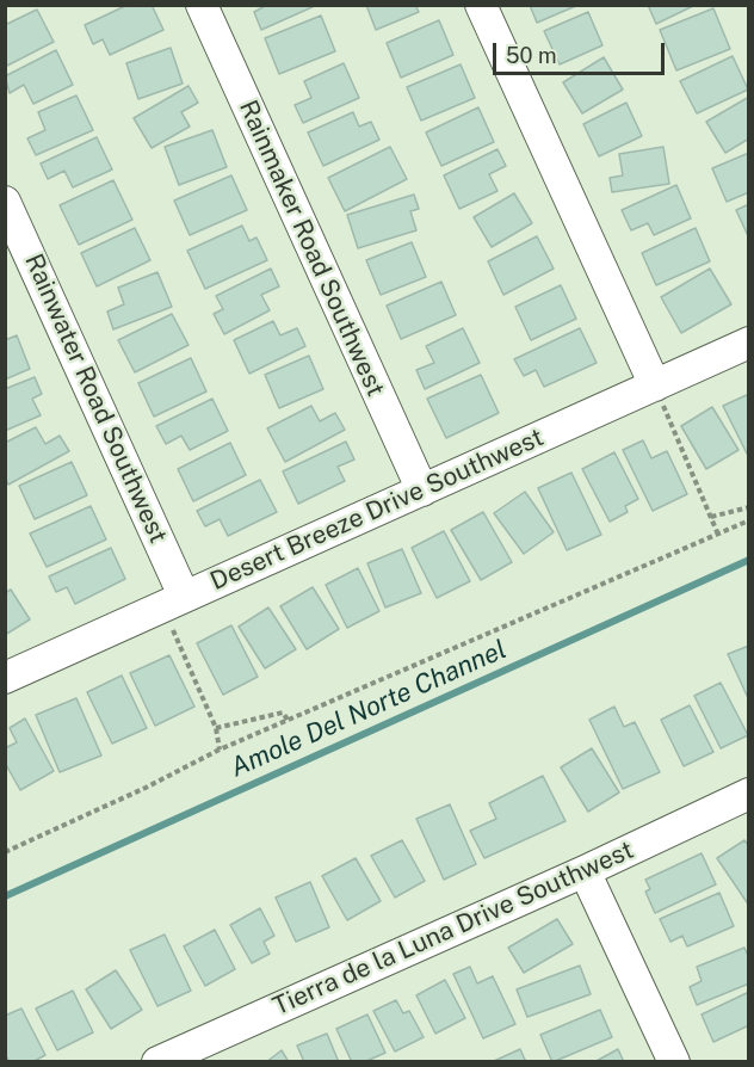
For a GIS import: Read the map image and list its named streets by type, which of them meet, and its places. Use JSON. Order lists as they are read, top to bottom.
{
  "streets": {
    "street": [
      "Rainmaker Road Southwest",
      "Rainwater Road Southwest",
      "Desert Breeze Drive Southwest",
      "Tierra de la Luna Drive Southwest"
    ]
  },
  "crossings": [
    ["Rainmaker Road Southwest", "Desert Breeze Drive Southwest"],
    ["Rainwater Road Southwest", "Desert Breeze Drive Southwest"]
  ],
  "water": ["Amole Del Norte Channel"],
  "scale_bar": "50 m"
}
